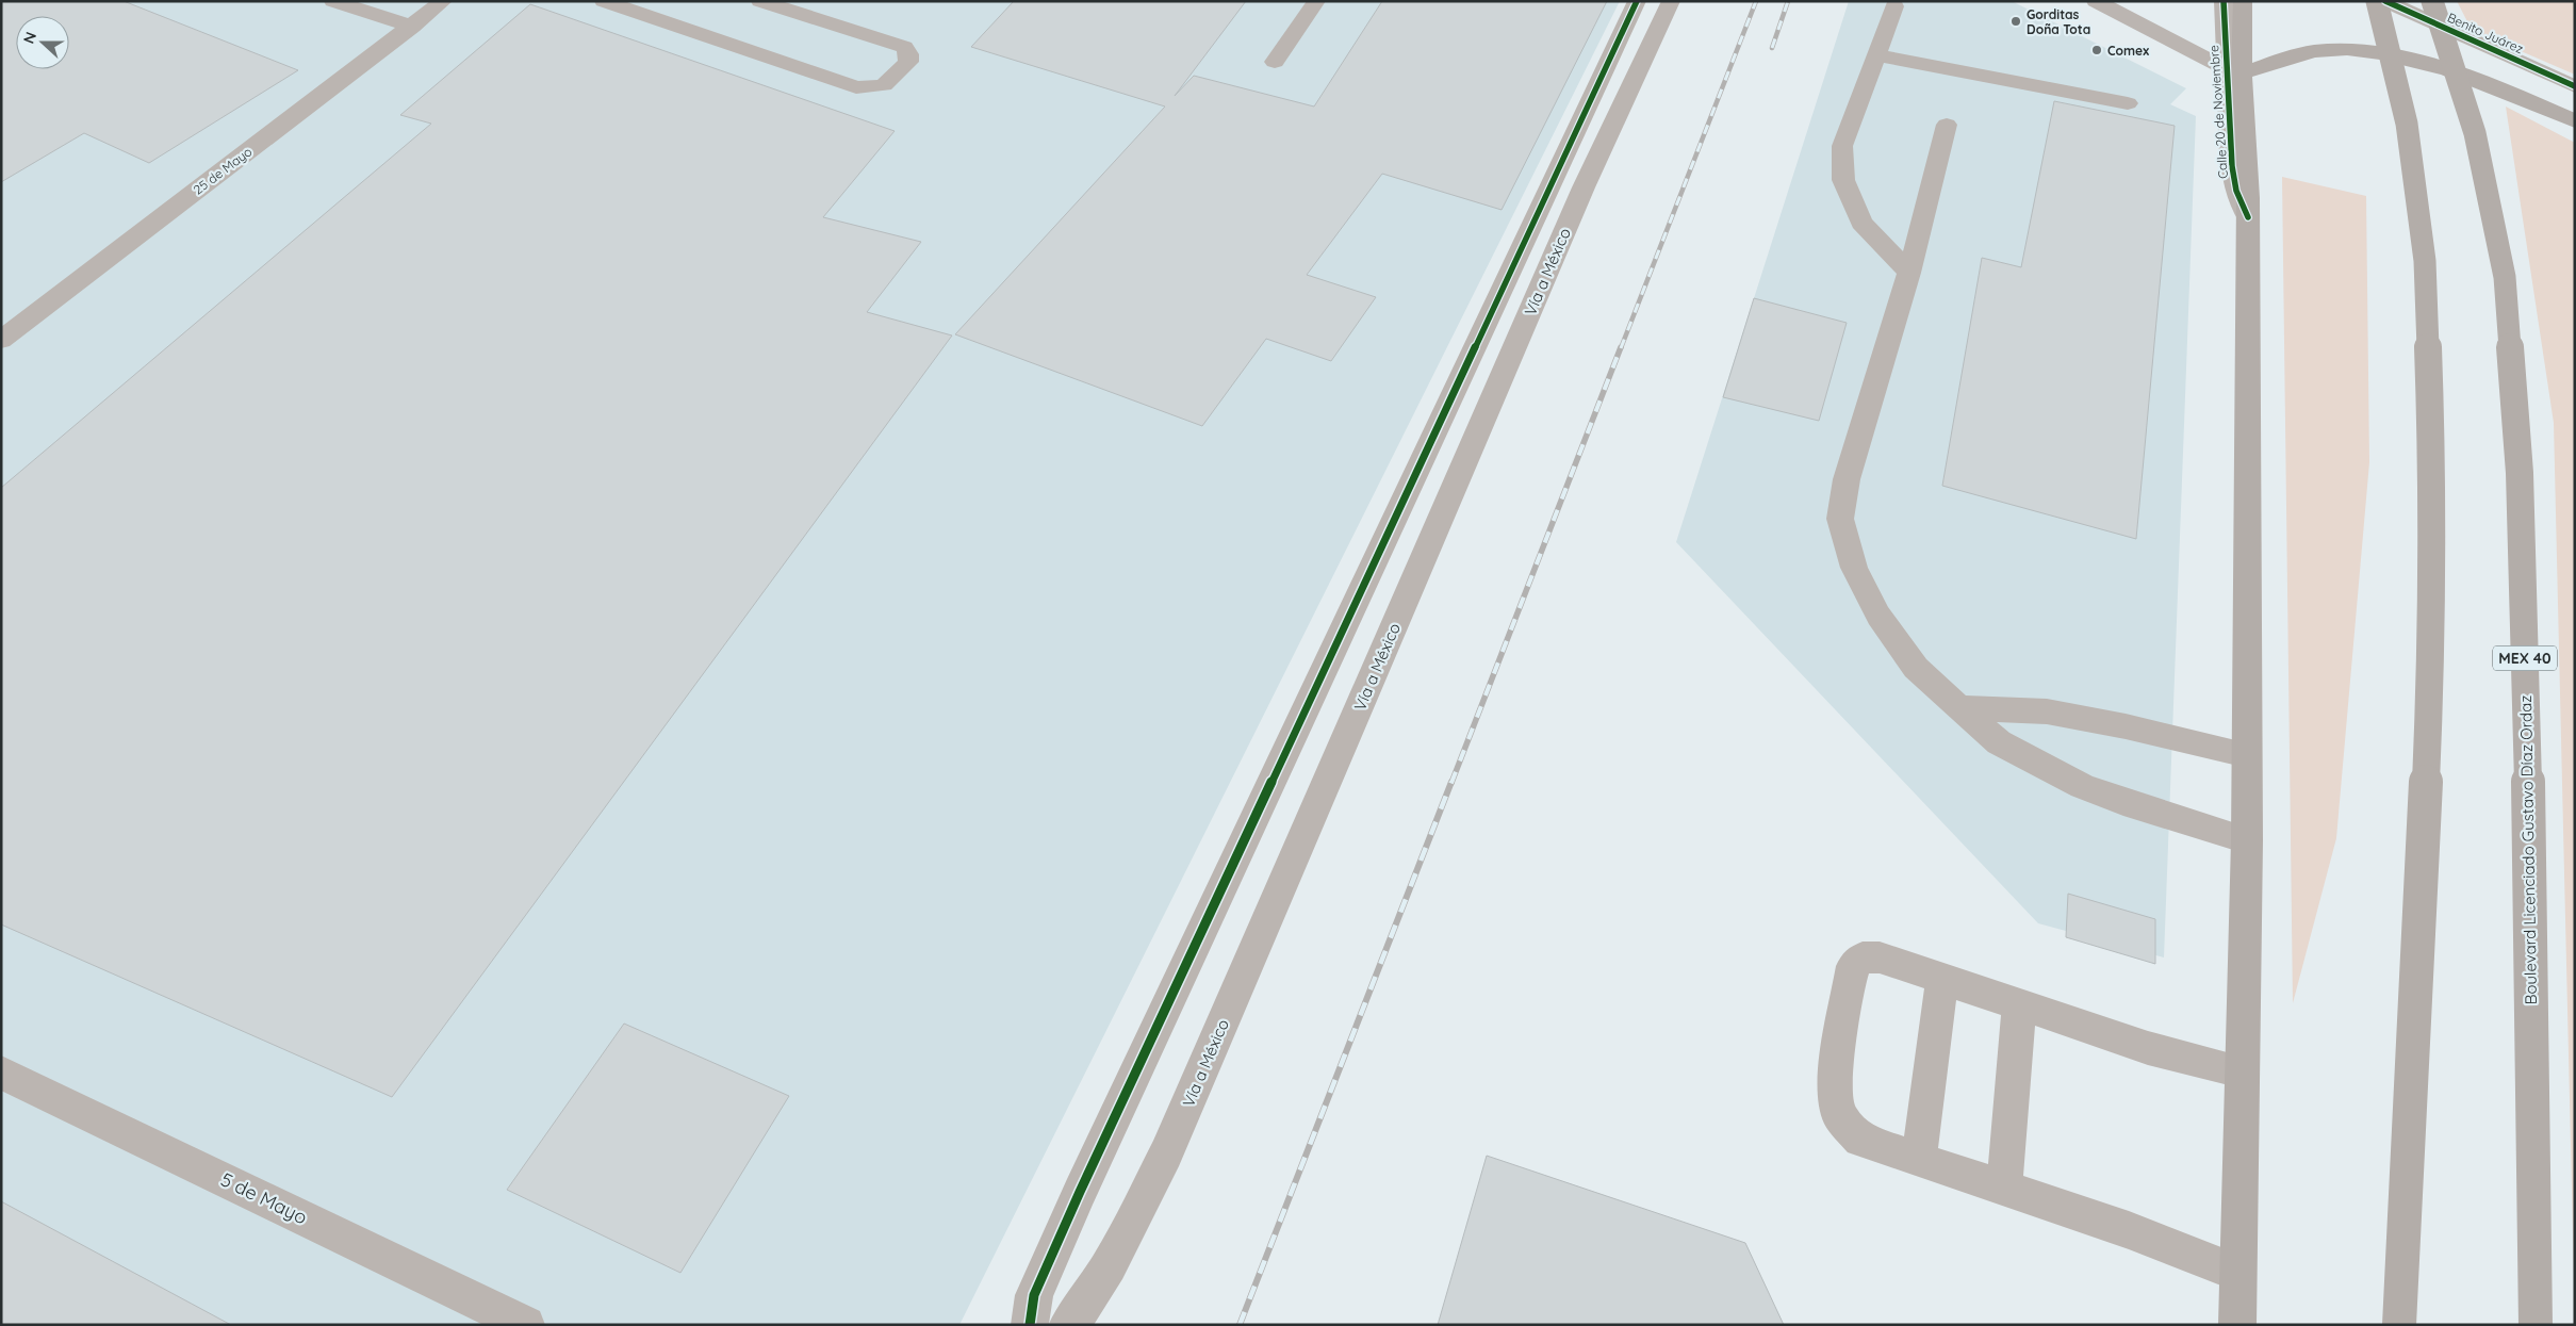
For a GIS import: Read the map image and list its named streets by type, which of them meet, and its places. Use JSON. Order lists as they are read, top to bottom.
{
  "streets": {
    "main road": ["MEX 40", "Boulevard Licenciado Gustavo Díaz Ordaz"],
    "street": [
      "Benito Juárez",
      "Calle 20 de Noviembre",
      "25 de Mayo",
      "Vía a México",
      "5 de Mayo"
    ]
  },
  "places": ["Gorditas Doña Tota", "Comex"],
  "north": "left"
}
